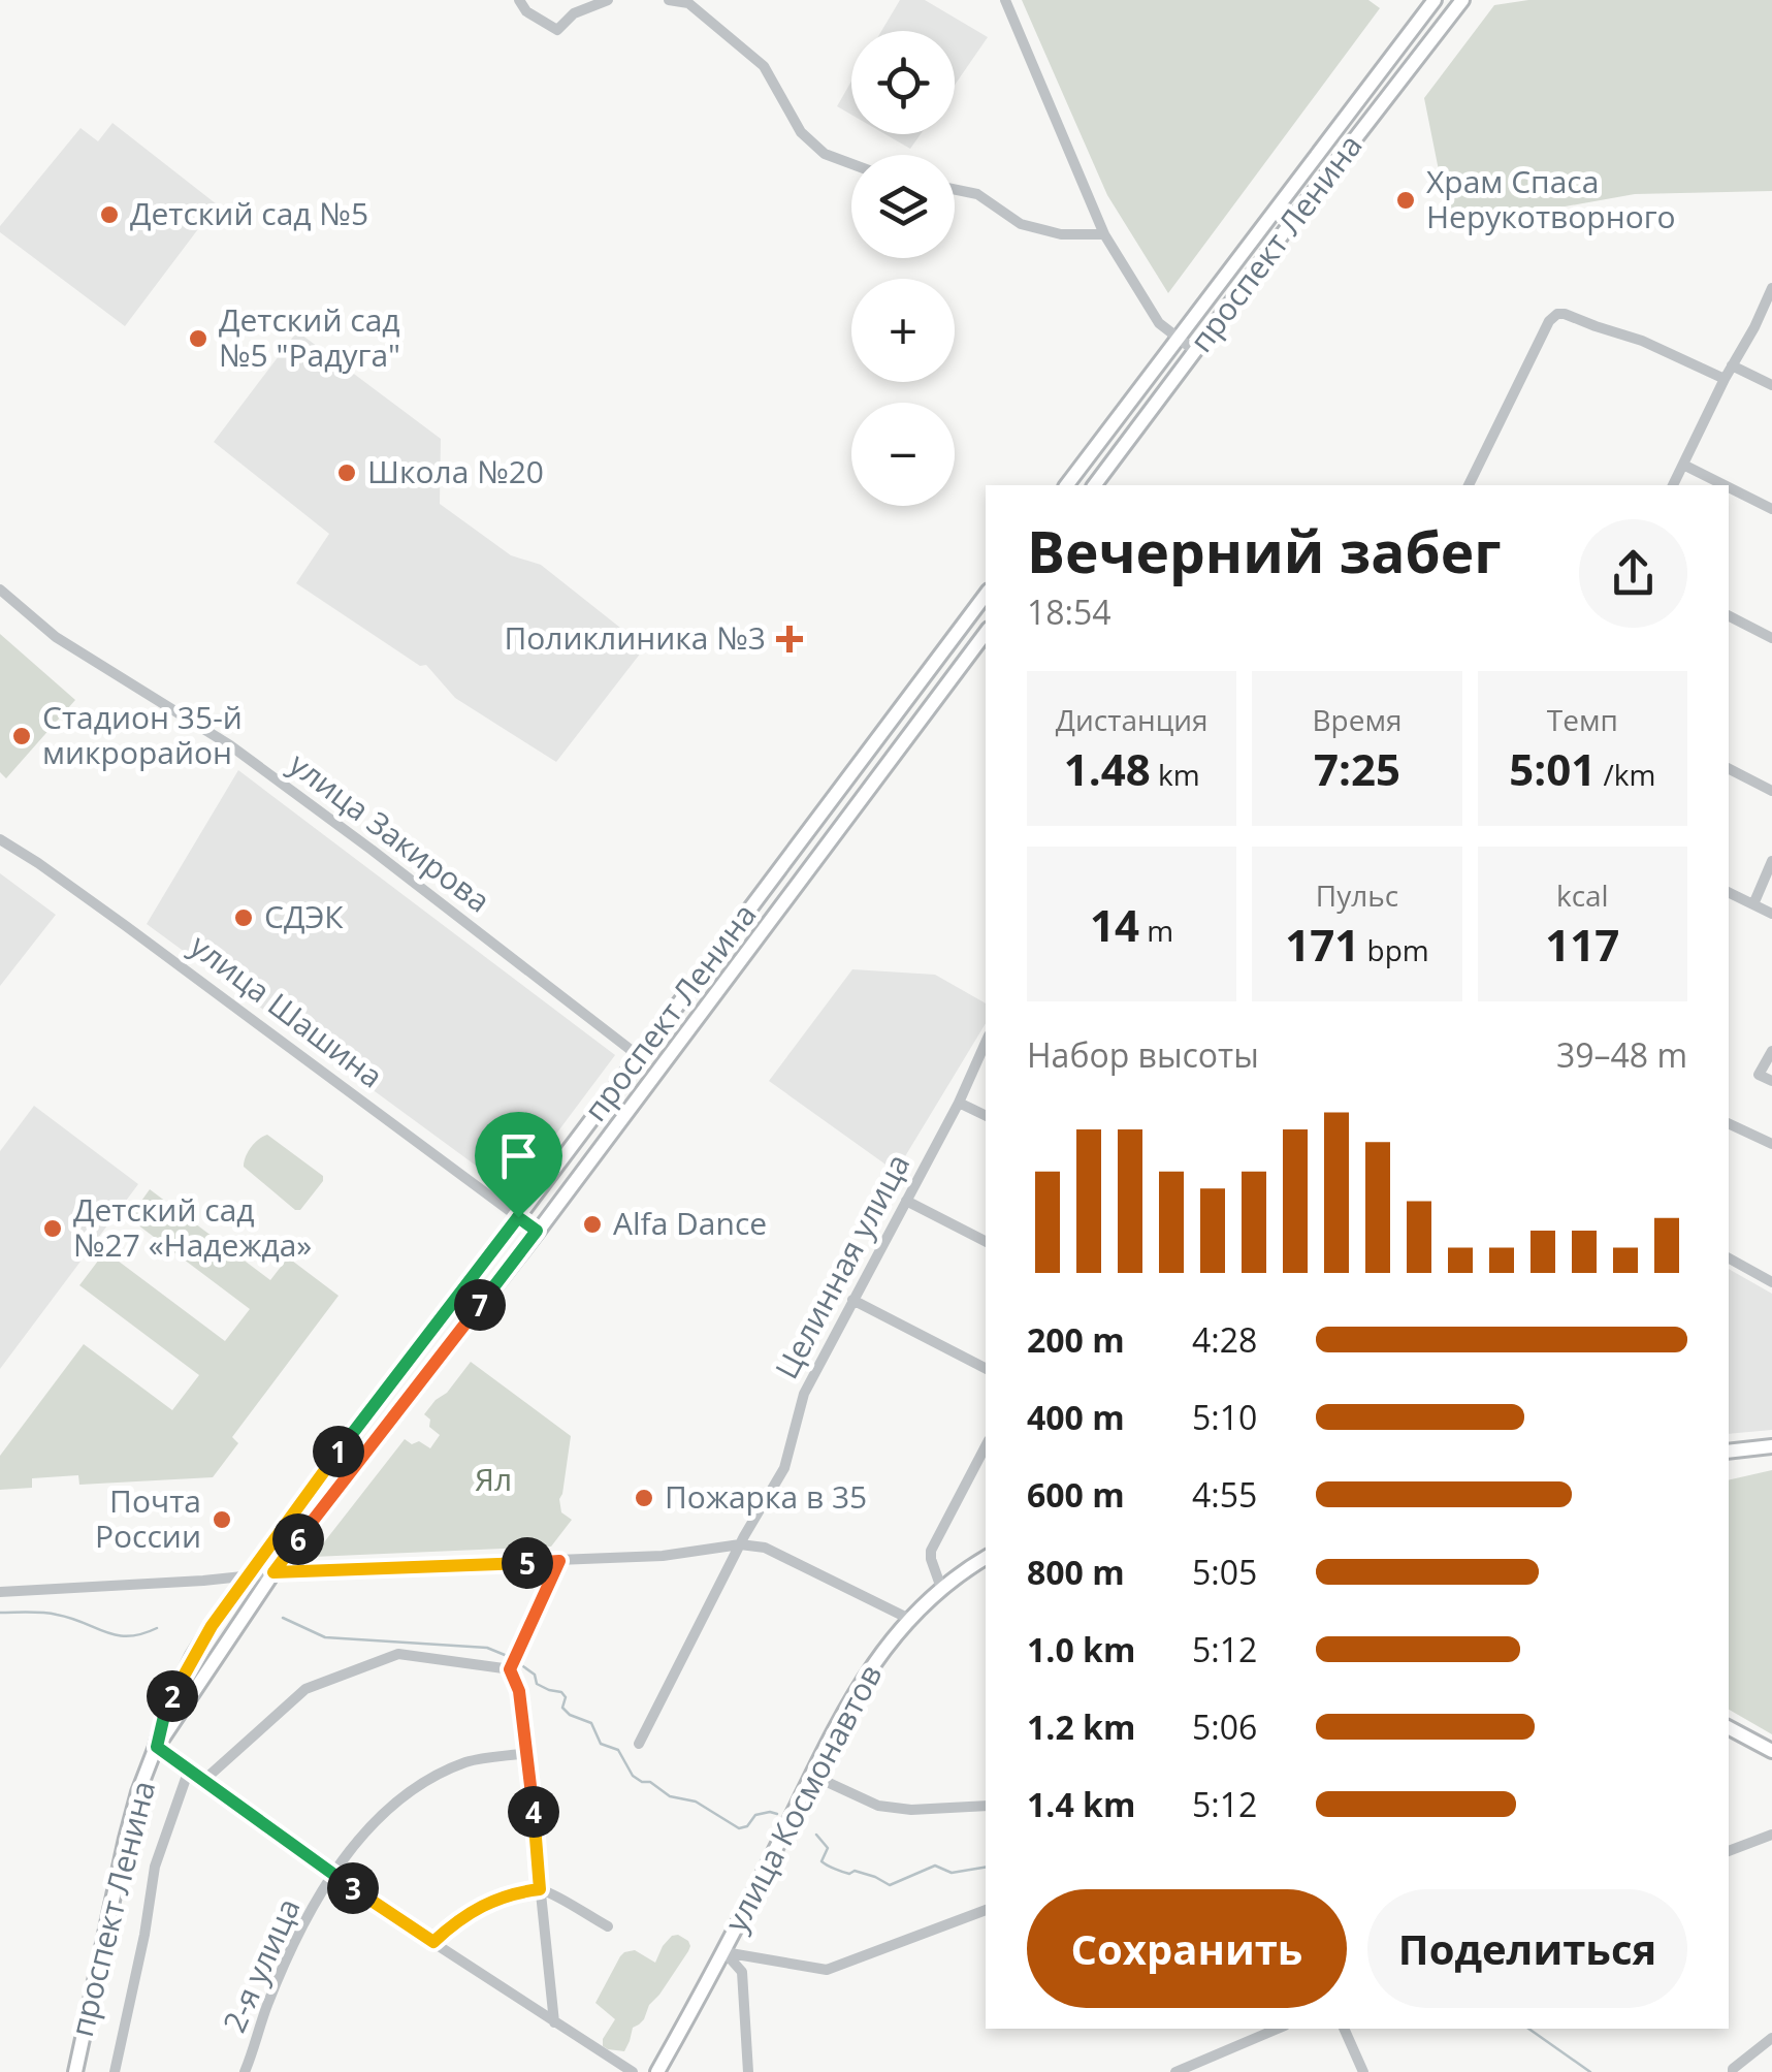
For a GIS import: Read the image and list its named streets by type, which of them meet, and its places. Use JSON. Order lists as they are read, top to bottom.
{
  "streets": {
    "main road": ["проспект Ленина", "улица Космонавтов"],
    "street": [
      "улица Закирова",
      "улица Шашина",
      "Целинная улица",
      "2-я улица"
    ]
  },
  "crossings": [
    ["проспект Ленина", "улица Закирова"],
    ["проспект Ленина", "улица Шашина"]
  ],
  "parks": ["Ял"],
  "places": {
    "other": [
      "Храм Спаса Нерукотворного",
      "Детский сад №5",
      "Детский сад №5 \"Радуга\"",
      "Школа №20",
      "Стадион 35-й микрорайон",
      "СДЭК",
      "Alfa Dance",
      "Детский сад №27 «Надежда»",
      "Пожарка в 35",
      "Почта России"
    ],
    "health": ["Поликлиника №3"]
  },
  "page": {
    "map_buttons": ["+", "−"],
    "heading": ["Вечерний забег", "18:54"],
    "stats": [
      ["Дистанция", "1.48 km"],
      ["Время", "7:25"],
      ["Темп", "5:01 /km"],
      ["14 m"],
      ["Пульс", "171 bpm"],
      ["kcal", "117"]
    ],
    "chart": ["Набор высоты", "39–48 m"],
    "pins": [
      "7",
      "1",
      "6",
      "5",
      "2",
      "4",
      "3"
    ],
    "list": [
      {
        "name": "200 m",
        "note": "4:28"
      },
      {
        "name": "400 m",
        "note": "5:10"
      },
      {
        "name": "600 m",
        "note": "4:55"
      },
      {
        "name": "800 m",
        "note": "5:05"
      },
      {
        "name": "1.0 km",
        "note": "5:12"
      },
      {
        "name": "1.2 km",
        "note": "5:06"
      },
      {
        "name": "1.4 km",
        "note": "5:12"
      }
    ],
    "buttons": ["Сохранить", "Поделиться"]
  }
}
